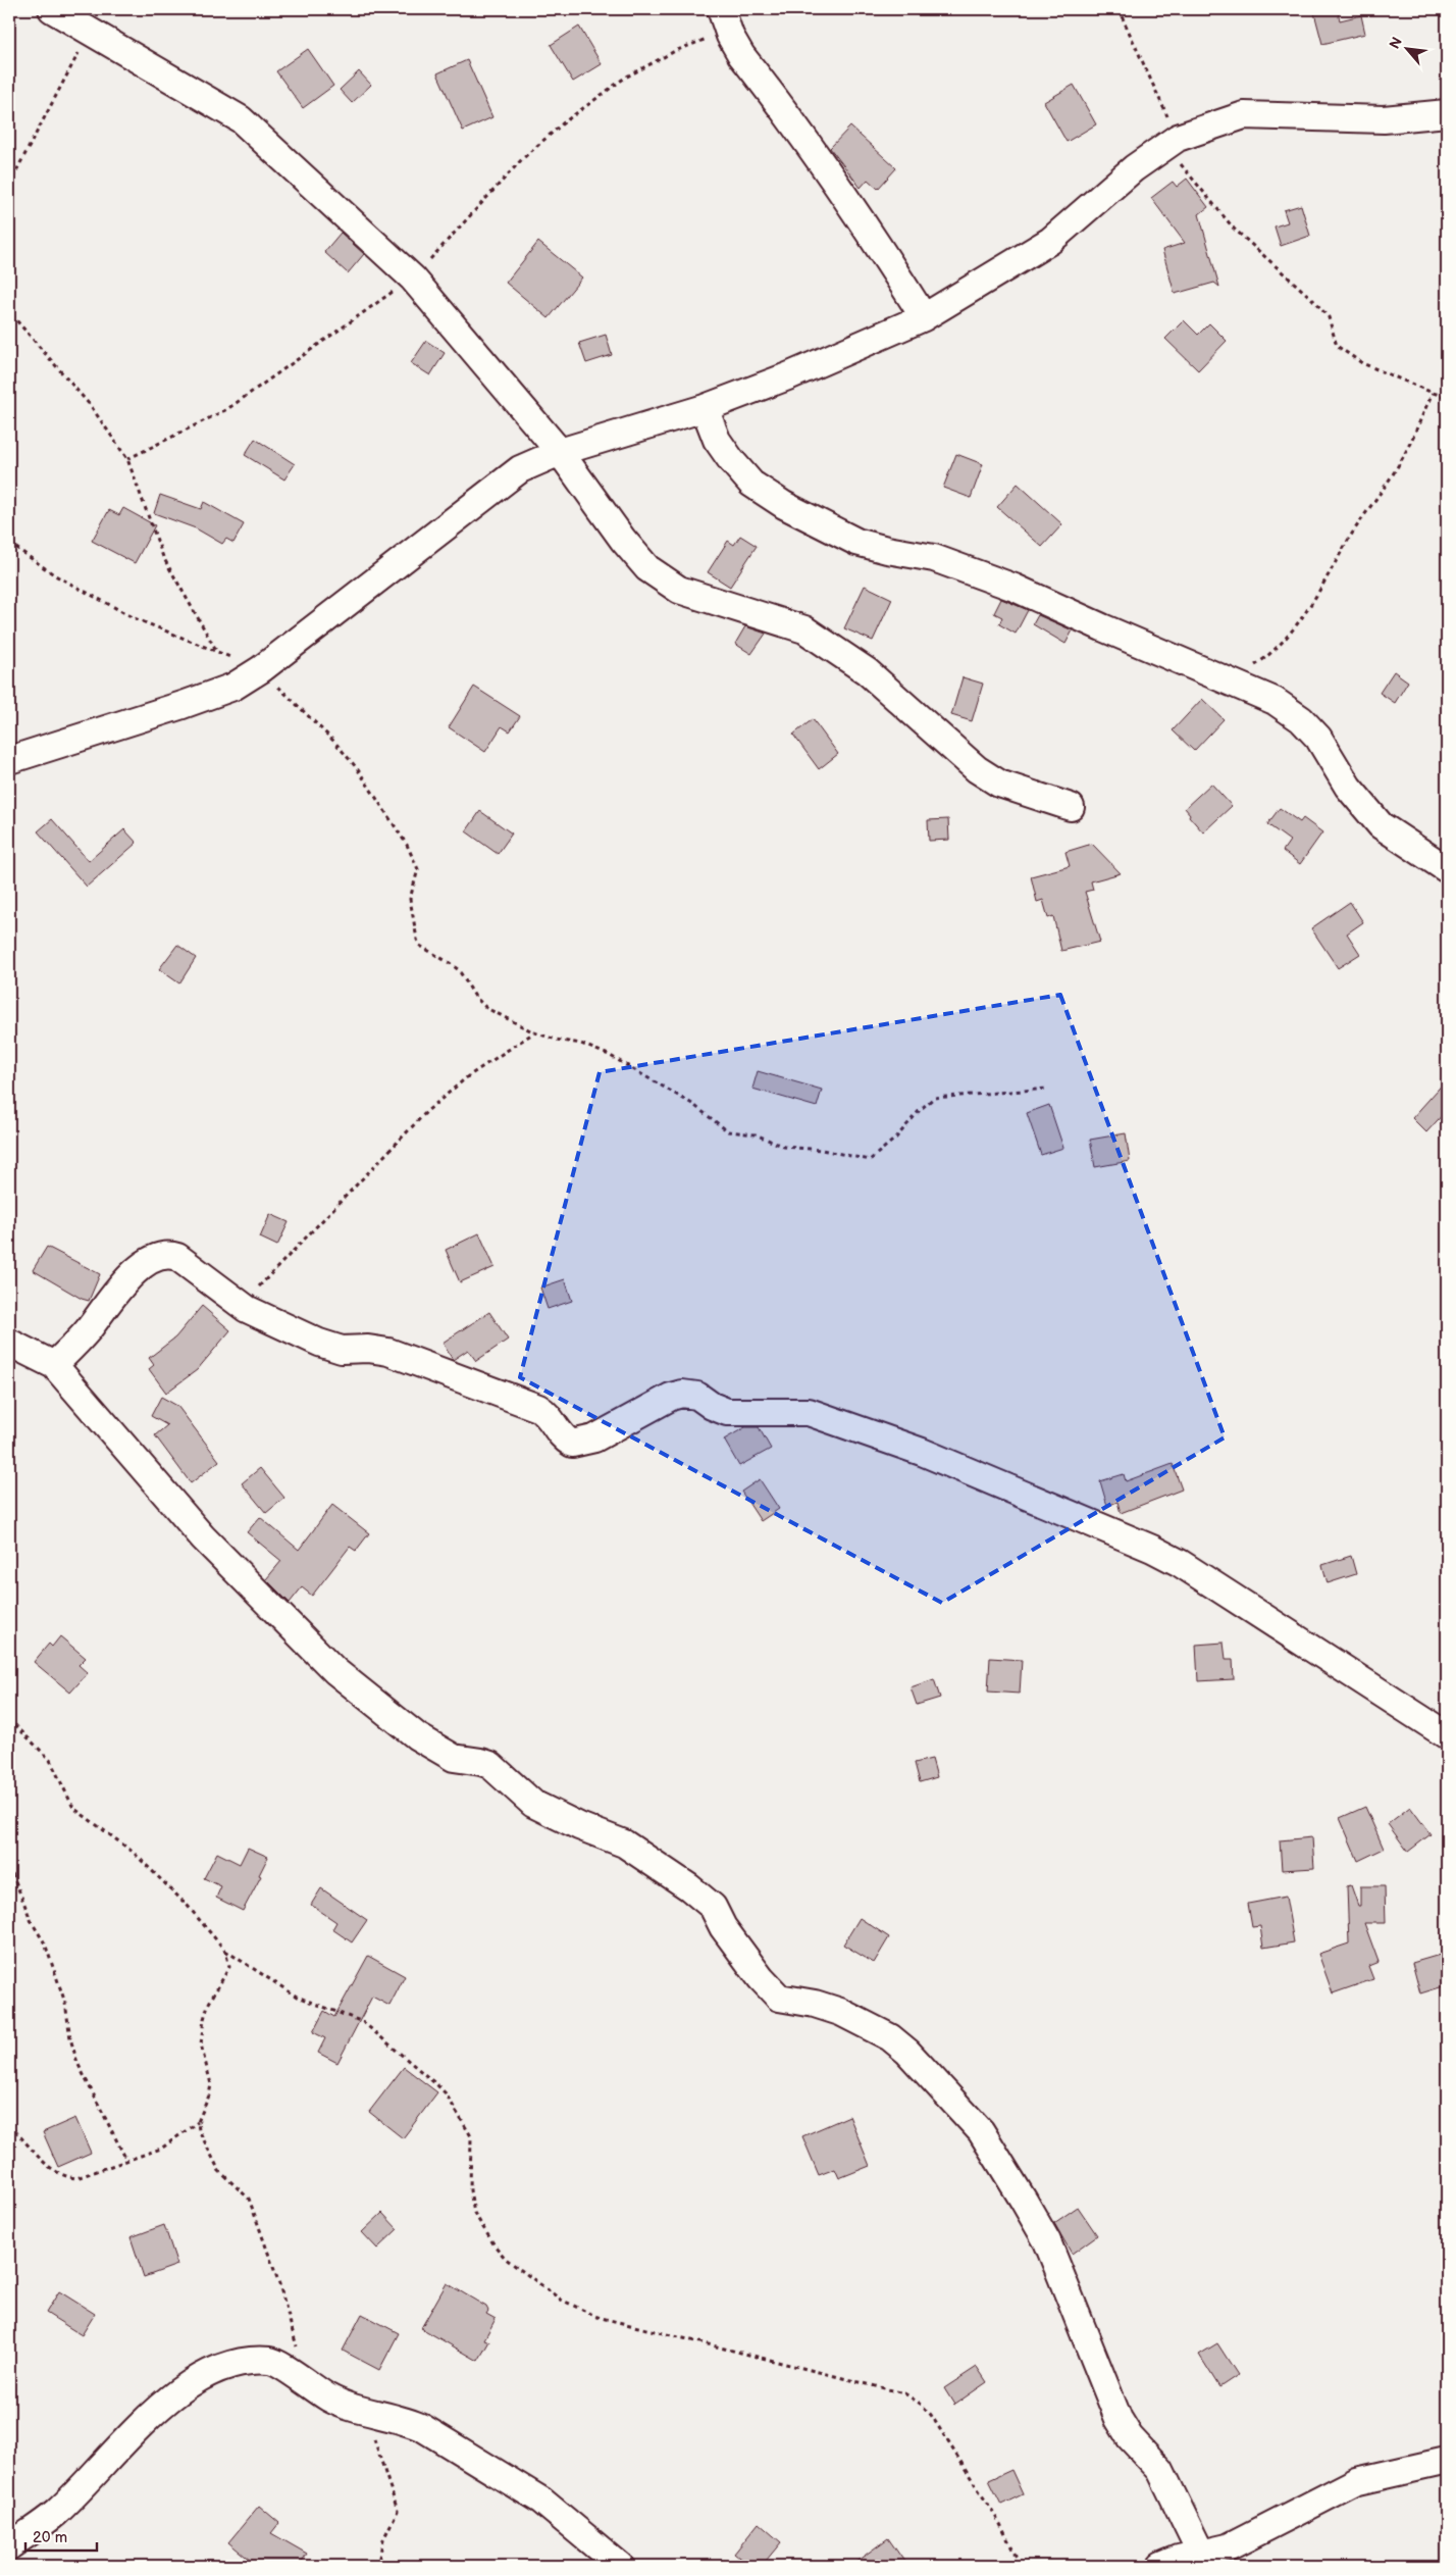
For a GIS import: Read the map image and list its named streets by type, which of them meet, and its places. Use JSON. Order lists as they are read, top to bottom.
{
  "scale_bar": "20 m",
  "north": "top left"
}
